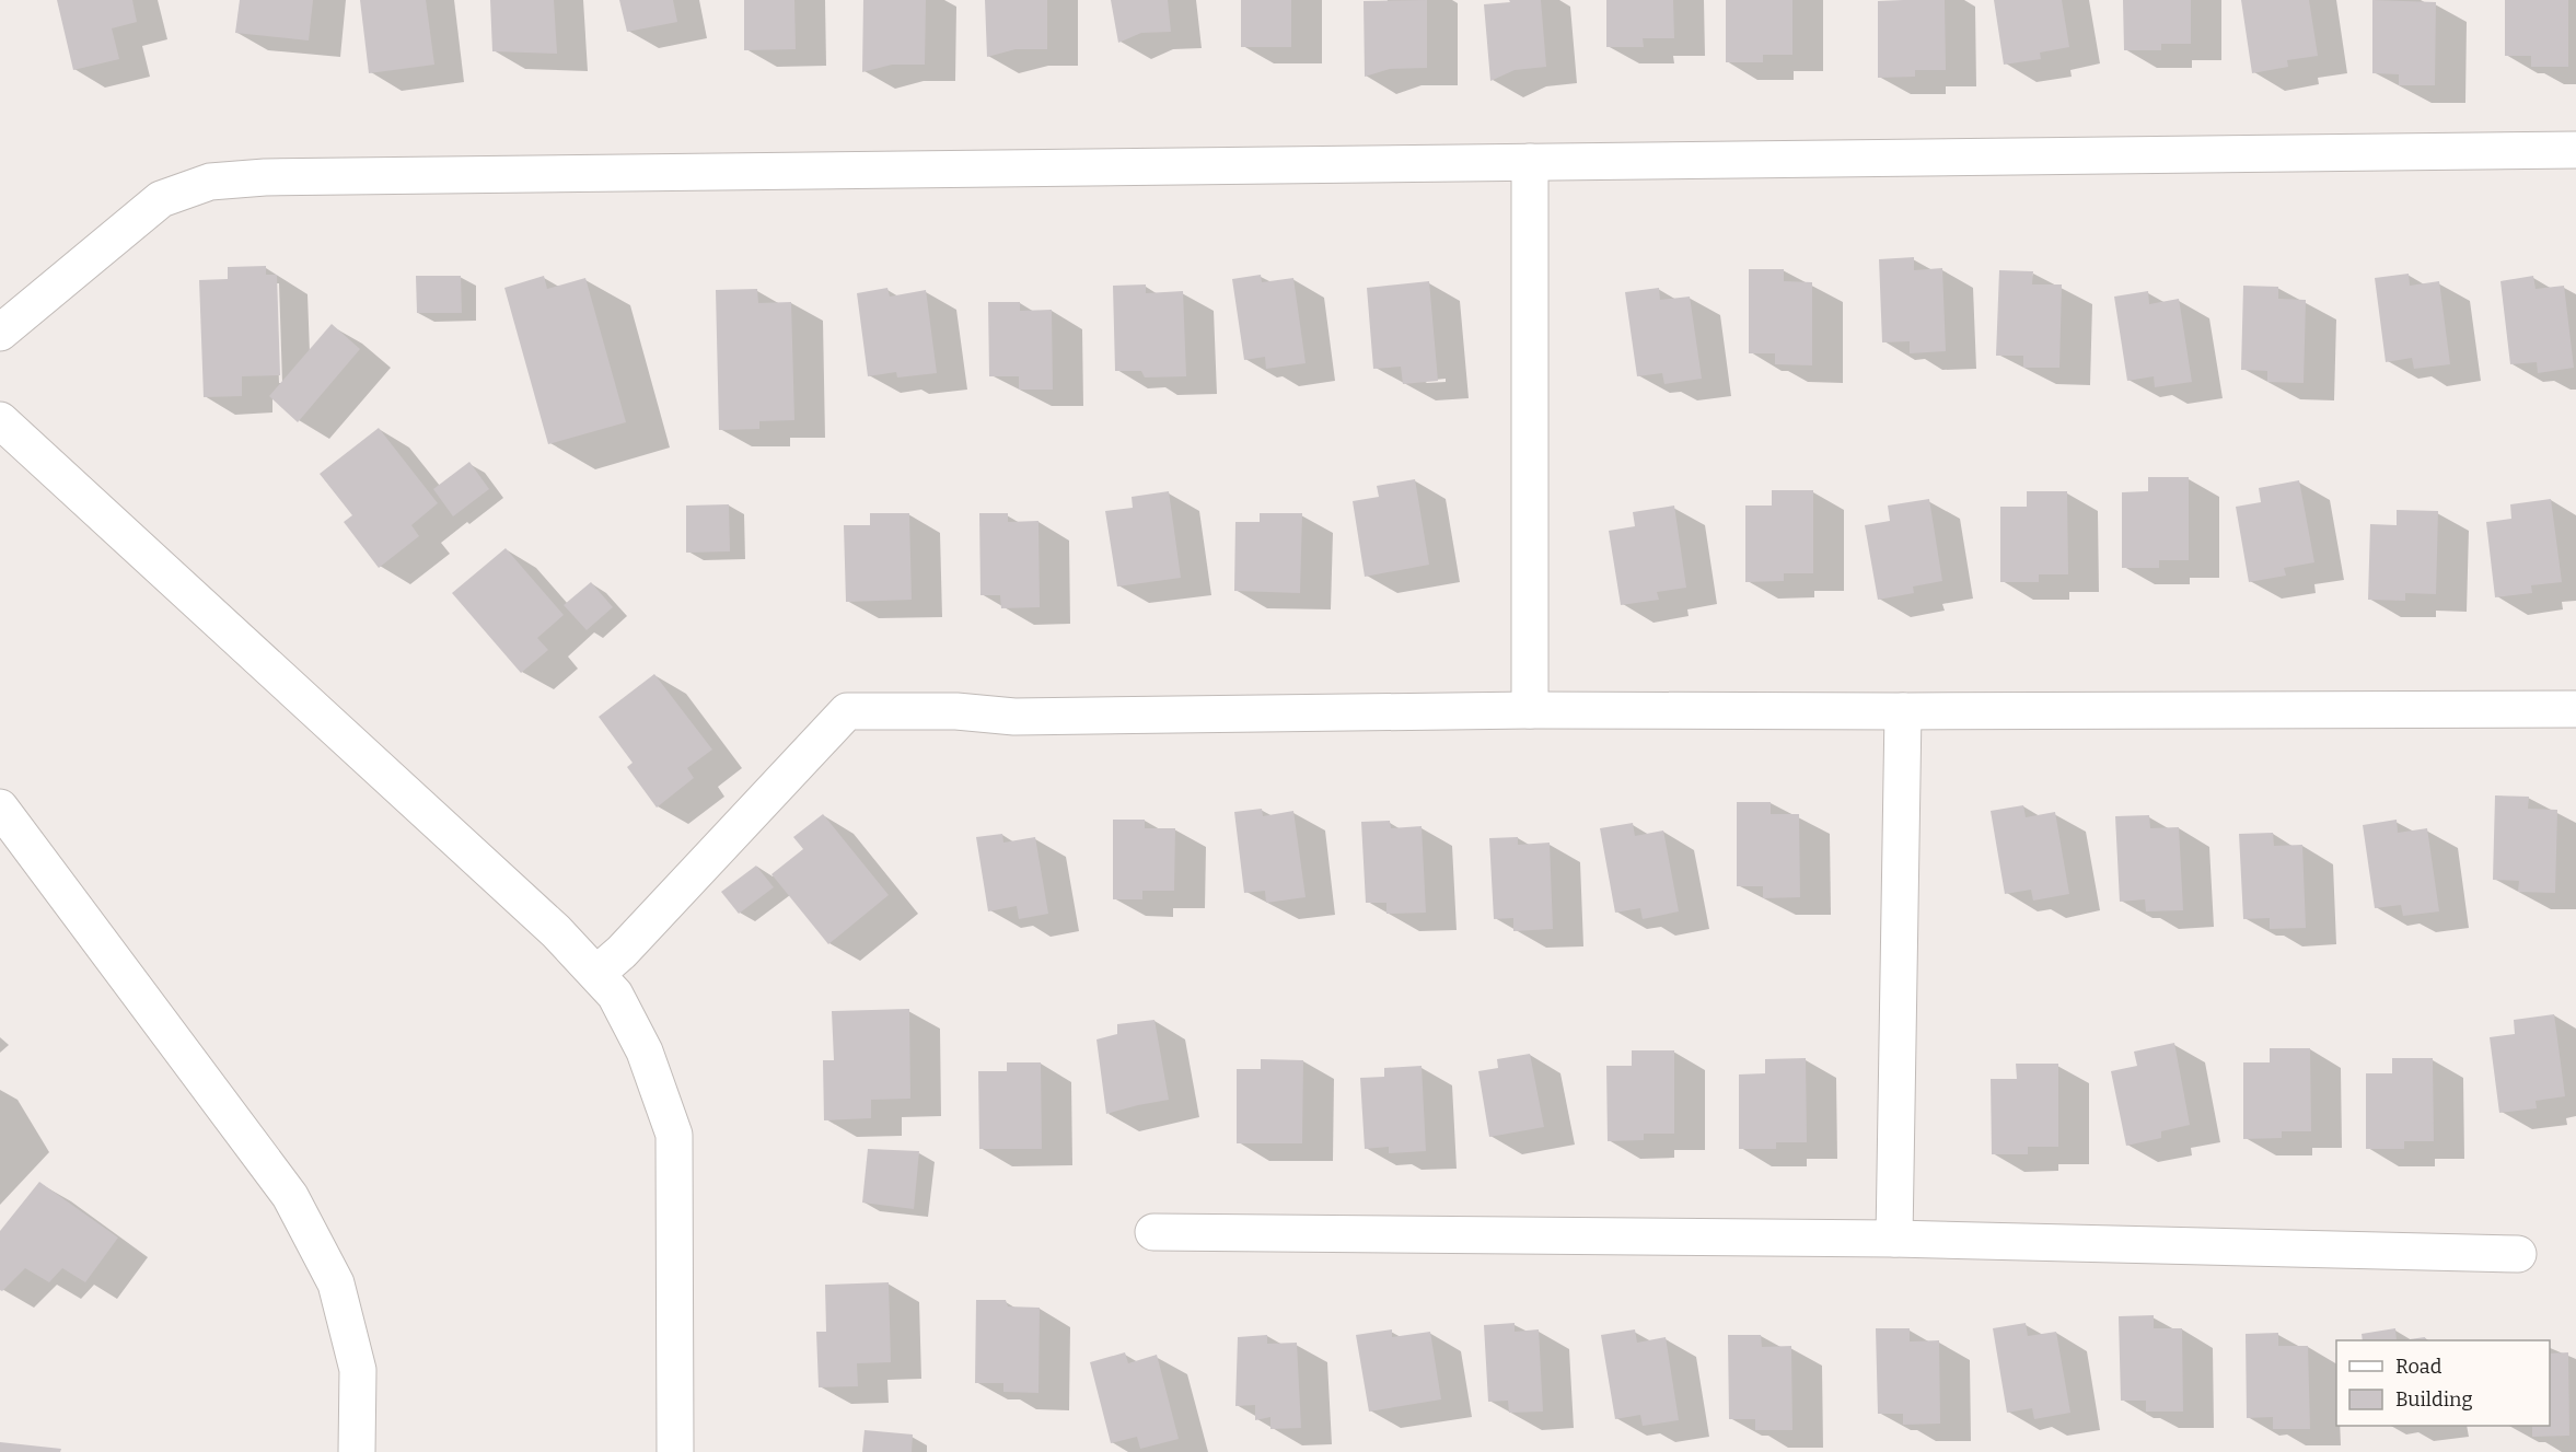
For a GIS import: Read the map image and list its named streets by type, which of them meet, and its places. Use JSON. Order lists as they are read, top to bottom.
{
  "legend": ["Road", "Building"]
}
